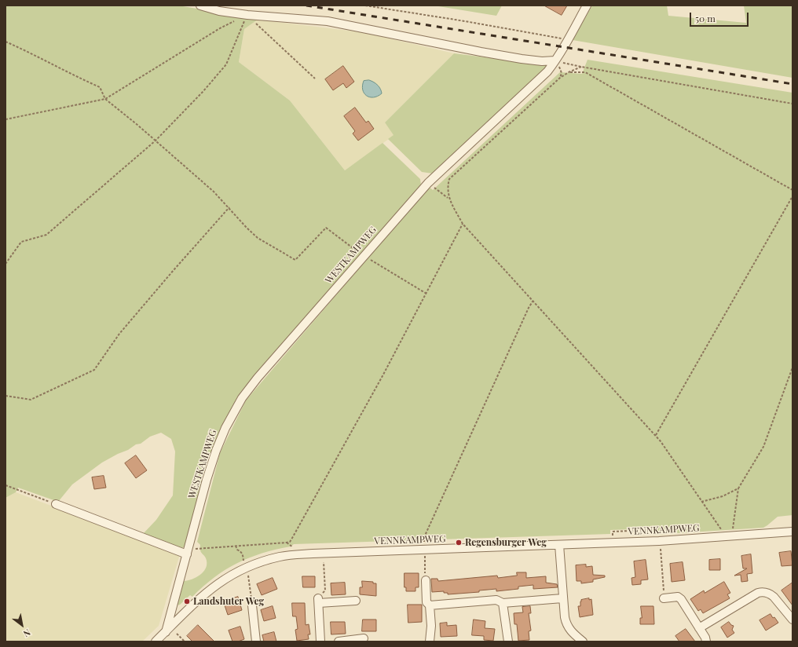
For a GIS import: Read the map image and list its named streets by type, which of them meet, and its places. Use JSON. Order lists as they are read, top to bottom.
{
  "streets": {
    "street": ["WESTKAMPWEG", "VENNKAMPWEG"]
  },
  "crossings": [
    ["WESTKAMPWEG", "VENNKAMPWEG"]
  ],
  "places": ["Regensburger Weg", "Landshuter Weg"],
  "scale_bar": "50 m",
  "north": "bottom right"
}
